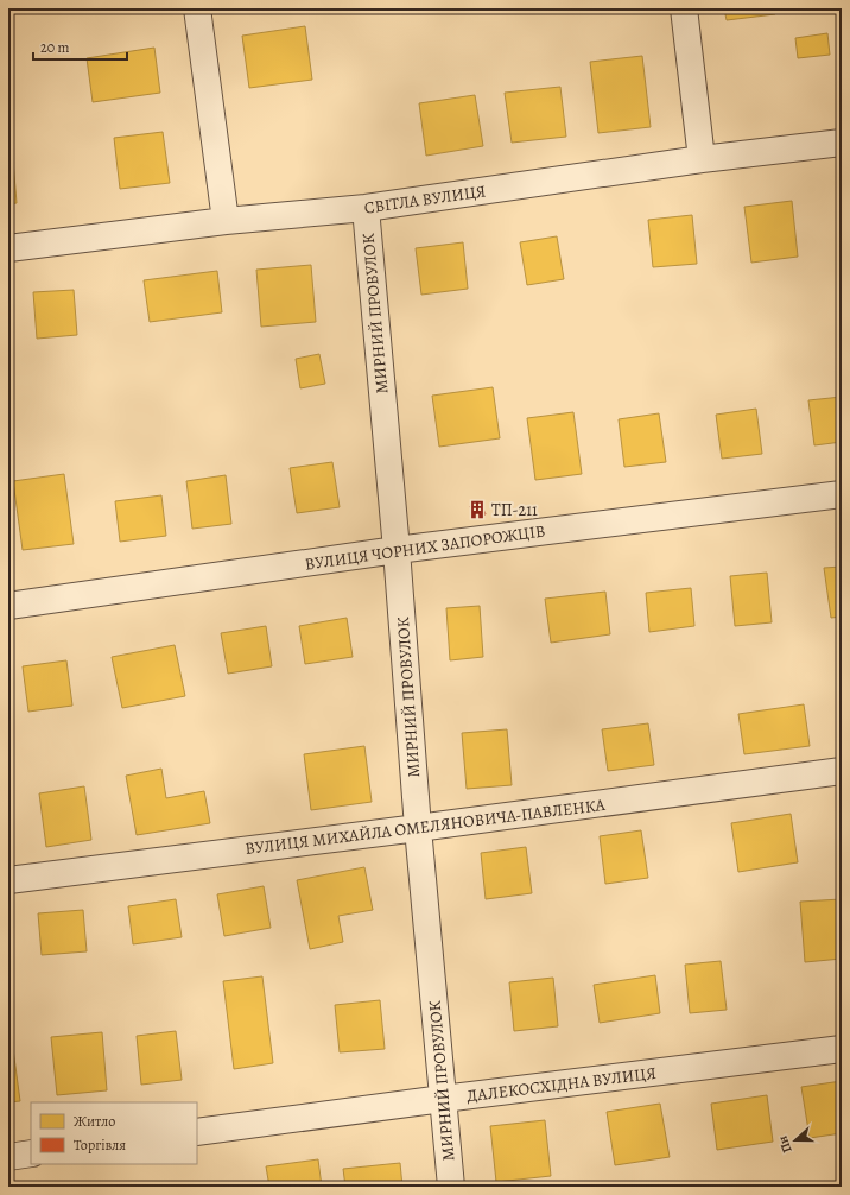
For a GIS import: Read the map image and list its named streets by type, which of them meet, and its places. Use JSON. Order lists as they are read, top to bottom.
{
  "streets": {
    "street": [
      "СВІТЛА ВУЛИЦЯ",
      "МИРНИЙ ПРОВУЛОК",
      "ВУЛИЦЯ ЧОРНИХ ЗАПОРОЖЦІВ",
      "ВУЛИЦЯ МИХАЙЛА ОМЕЛЯНОВИЧА-ПАВЛЕНКА",
      "ДАЛЕКОСХІДНА ВУЛИЦЯ"
    ]
  },
  "crossings": [
    ["СВІТЛА ВУЛИЦЯ", "МИРНИЙ ПРОВУЛОК"],
    ["МИРНИЙ ПРОВУЛОК", "ВУЛИЦЯ ЧОРНИХ ЗАПОРОЖЦІВ"],
    ["МИРНИЙ ПРОВУЛОК", "ВУЛИЦЯ МИХАЙЛА ОМЕЛЯНОВИЧА-ПАВЛЕНКА"],
    ["МИРНИЙ ПРОВУЛОК", "ДАЛЕКОСХІДНА ВУЛИЦЯ"]
  ],
  "places": {
    "building": ["ТП-211"]
  },
  "legend": ["Житло", "Торгівля"],
  "scale_bar": "20 m",
  "north": "left"
}
